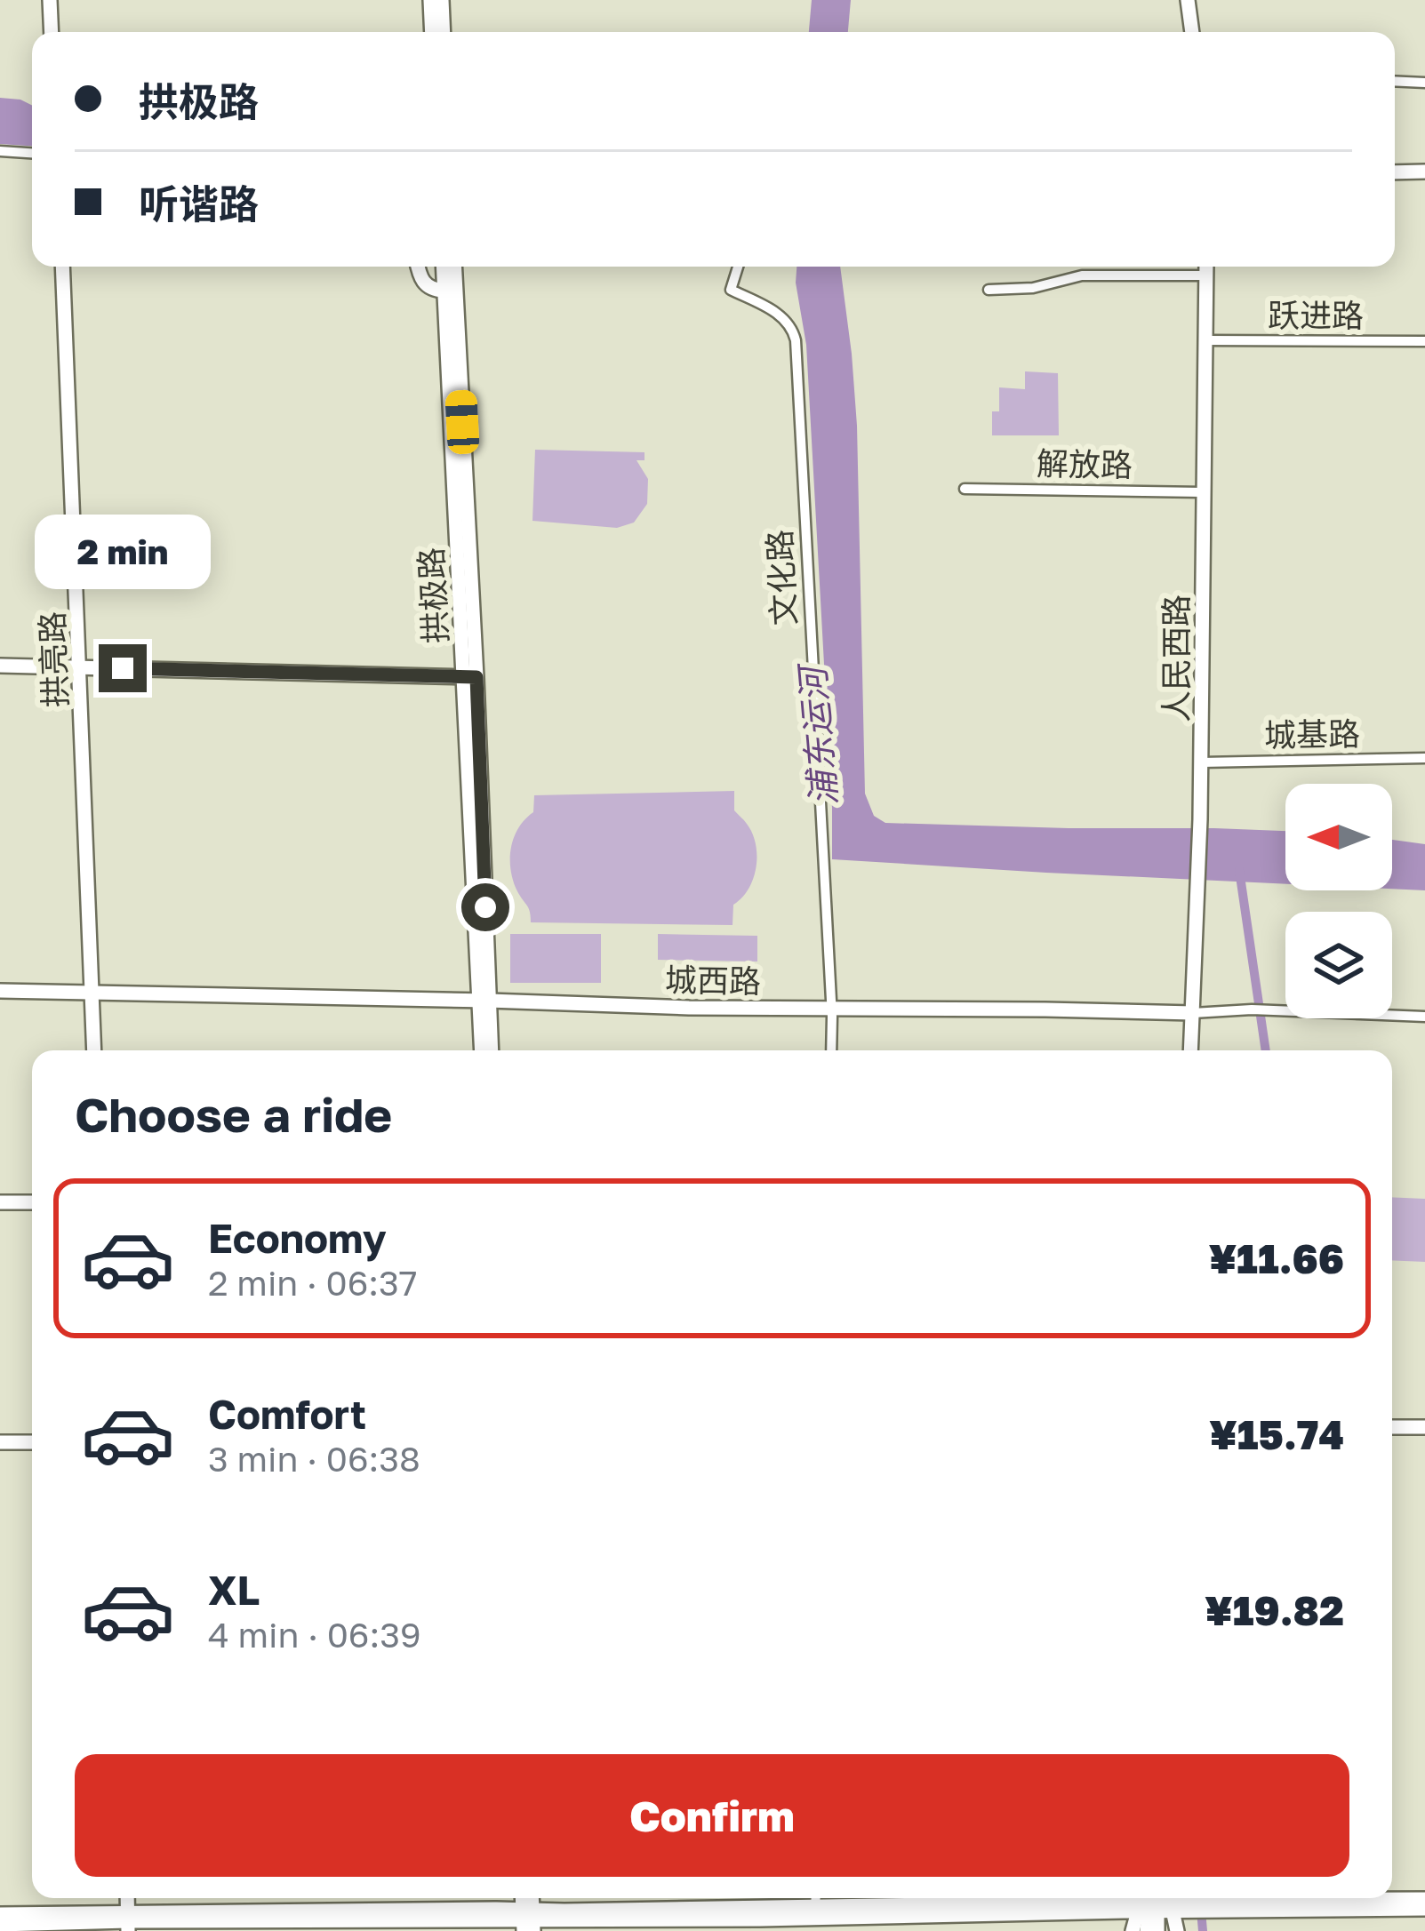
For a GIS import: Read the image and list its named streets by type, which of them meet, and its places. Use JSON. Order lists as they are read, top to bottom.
{
  "streets": {
    "street": [
      "跃进路",
      "解放路",
      "文化路",
      "拱极路",
      "人民西路",
      "拱亮路",
      "城基路",
      "城西路"
    ]
  },
  "crossings": [
    ["跃进路", "人民西路"],
    ["解放路", "人民西路"],
    ["文化路", "城西路"],
    ["拱极路", "城西路"],
    ["人民西路", "城基路"],
    ["人民西路", "城西路"],
    ["拱亮路", "城西路"]
  ],
  "water": ["浦东运河"],
  "north": "left",
  "page": {
    "banner": ["拱极路", "听谐路"],
    "bubble": "2 min",
    "heading": "Choose a ride",
    "list": [
      {
        "name": "Economy",
        "note": "2 min · 06:37",
        "value": "¥11.66"
      },
      {
        "name": "Comfort",
        "note": "3 min · 06:38",
        "value": "¥15.74"
      },
      {
        "name": "XL",
        "note": "4 min · 06:39",
        "value": "¥19.82"
      }
    ],
    "buttons": "Confirm"
  }
}
